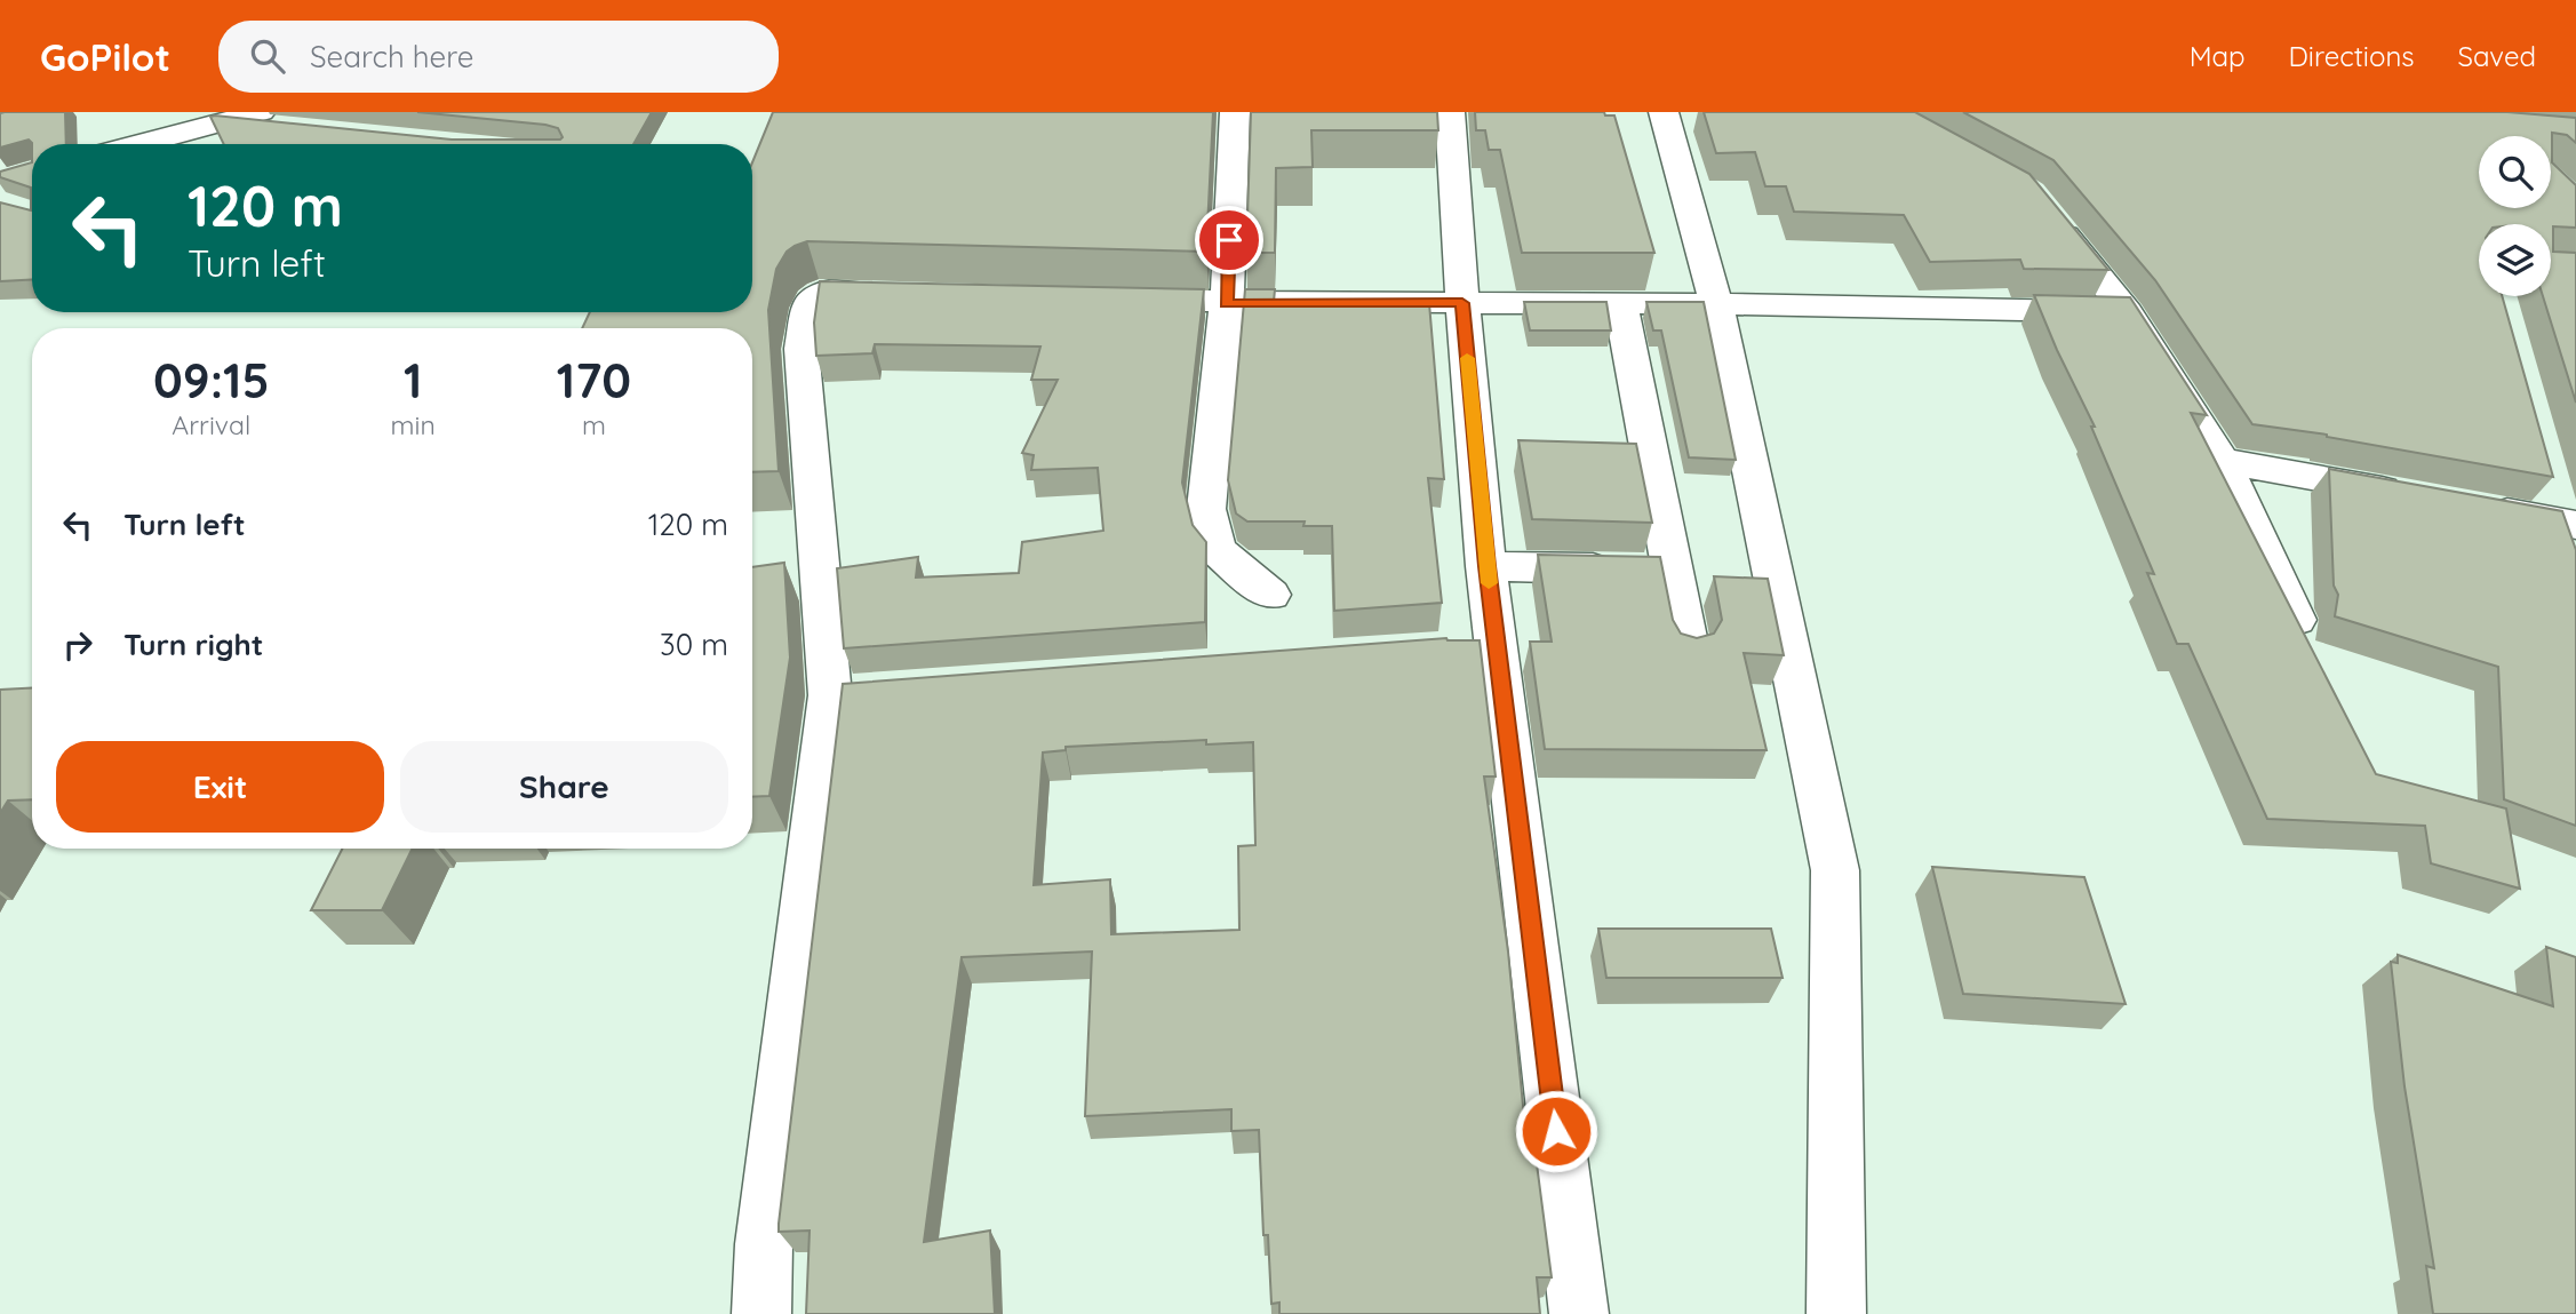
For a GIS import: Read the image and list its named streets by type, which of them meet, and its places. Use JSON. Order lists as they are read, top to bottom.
{
  "page": {
    "header": "GoPilot",
    "search": "Search here",
    "nav": ["Map", "Directions", "Saved"],
    "turn": ["120 m", "Turn left"],
    "eta": [
      "09:15",
      "Arrival",
      "1",
      "min",
      "170",
      "m"
    ],
    "list": [
      {
        "name": "Turn left",
        "value": "120 m"
      },
      {
        "name": "Turn right",
        "value": "30 m"
      }
    ],
    "buttons": ["Exit", "Share"]
  }
}
